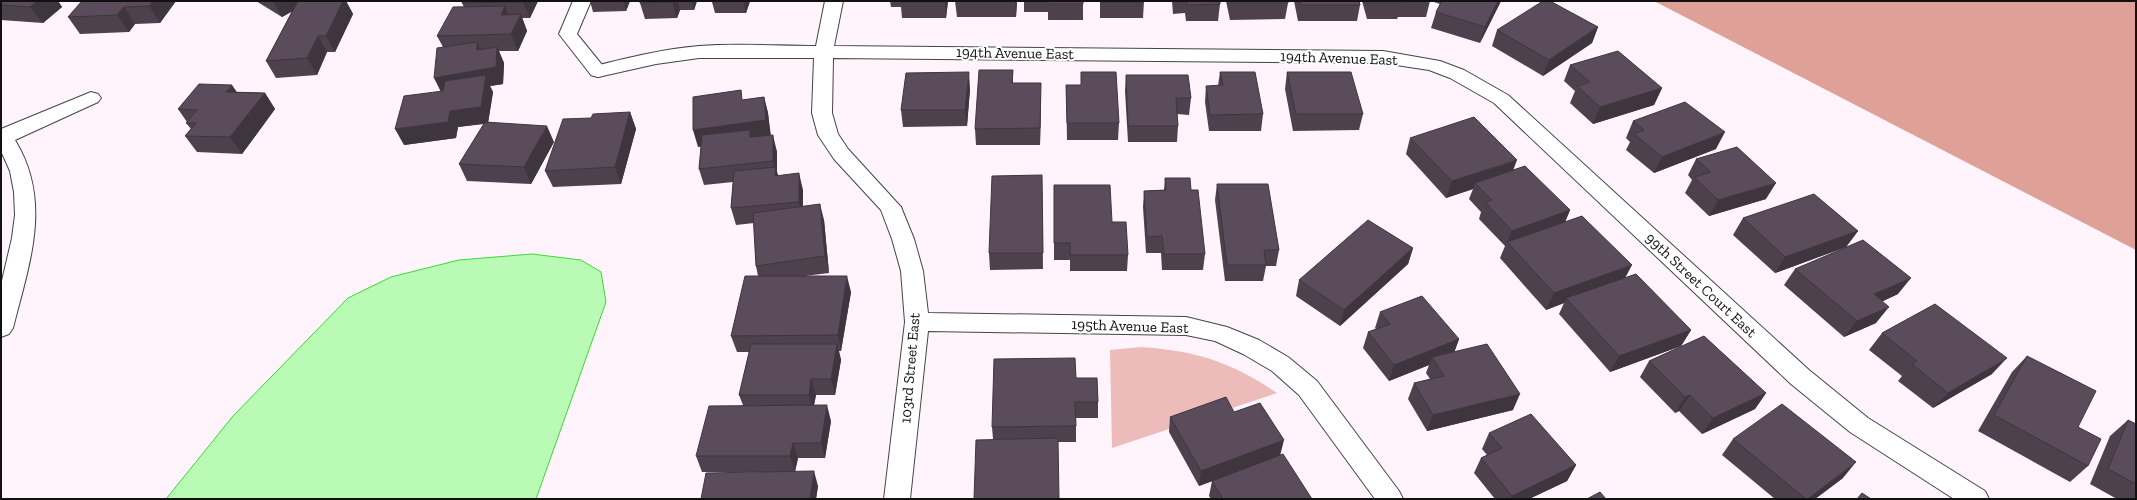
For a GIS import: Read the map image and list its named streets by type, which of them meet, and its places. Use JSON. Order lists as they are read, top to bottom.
{
  "streets": {
    "street": [
      "194th Avenue East",
      "99th Street Court East",
      "195th Avenue East",
      "103rd Street East"
    ]
  },
  "crossings": [
    ["194th Avenue East", "99th Street Court East"],
    ["194th Avenue East", "103rd Street East"],
    ["195th Avenue East", "103rd Street East"]
  ]
}
